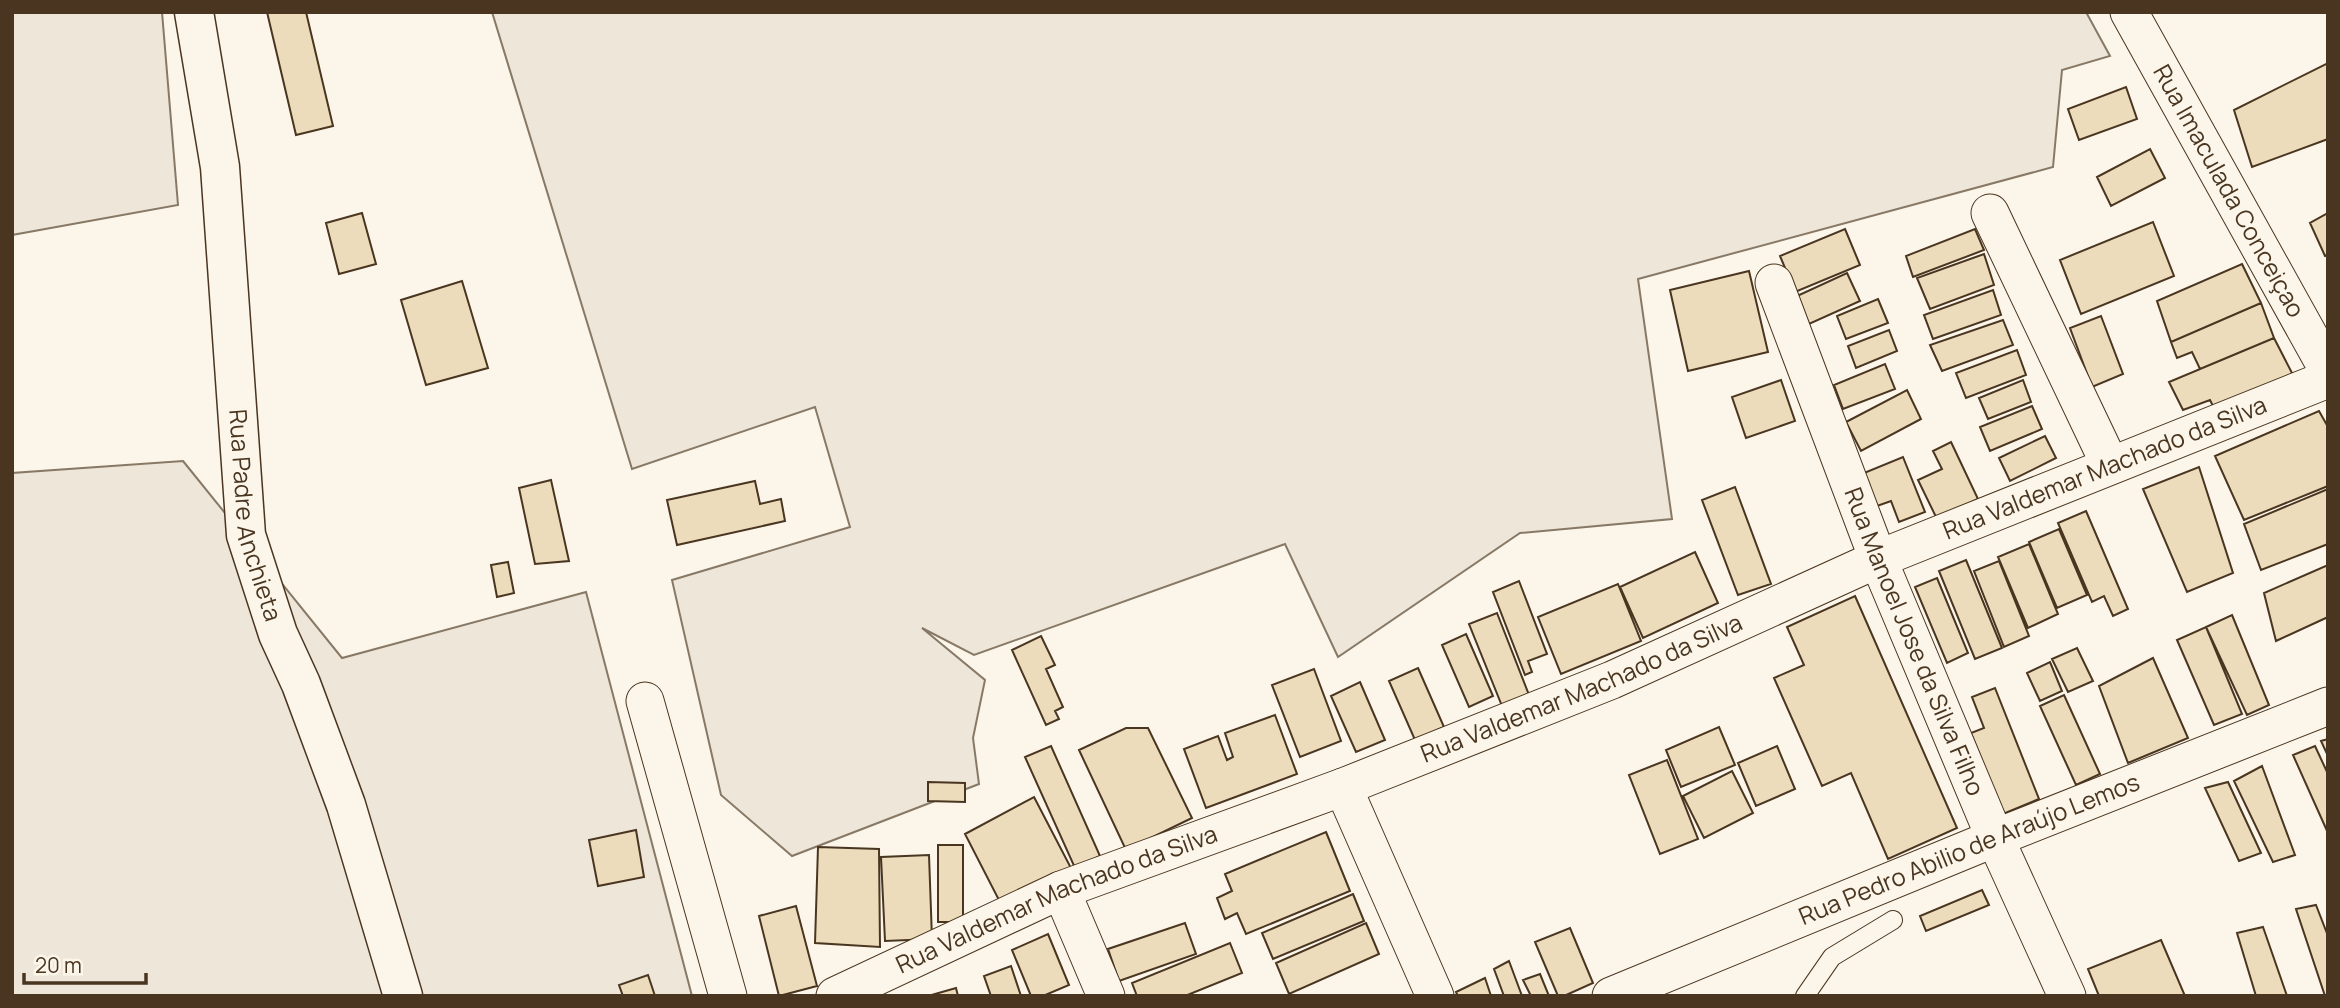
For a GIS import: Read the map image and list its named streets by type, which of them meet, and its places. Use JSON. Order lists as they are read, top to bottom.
{
  "streets": {
    "street": [
      "Rua Imaculada Conceiçao",
      "Rua Valdemar Machado da Silva",
      "Rua Padre Anchieta",
      "Rua Manoel Jose da Silva Filho",
      "Rua Pedro Abilio de Araújo Lemos"
    ]
  },
  "crossings": [
    ["Rua Valdemar Machado da Silva", "Rua Manoel Jose da Silva Filho"],
    ["Rua Manoel Jose da Silva Filho", "Rua Pedro Abilio de Araújo Lemos"]
  ],
  "scale_bar": "20 m"
}
